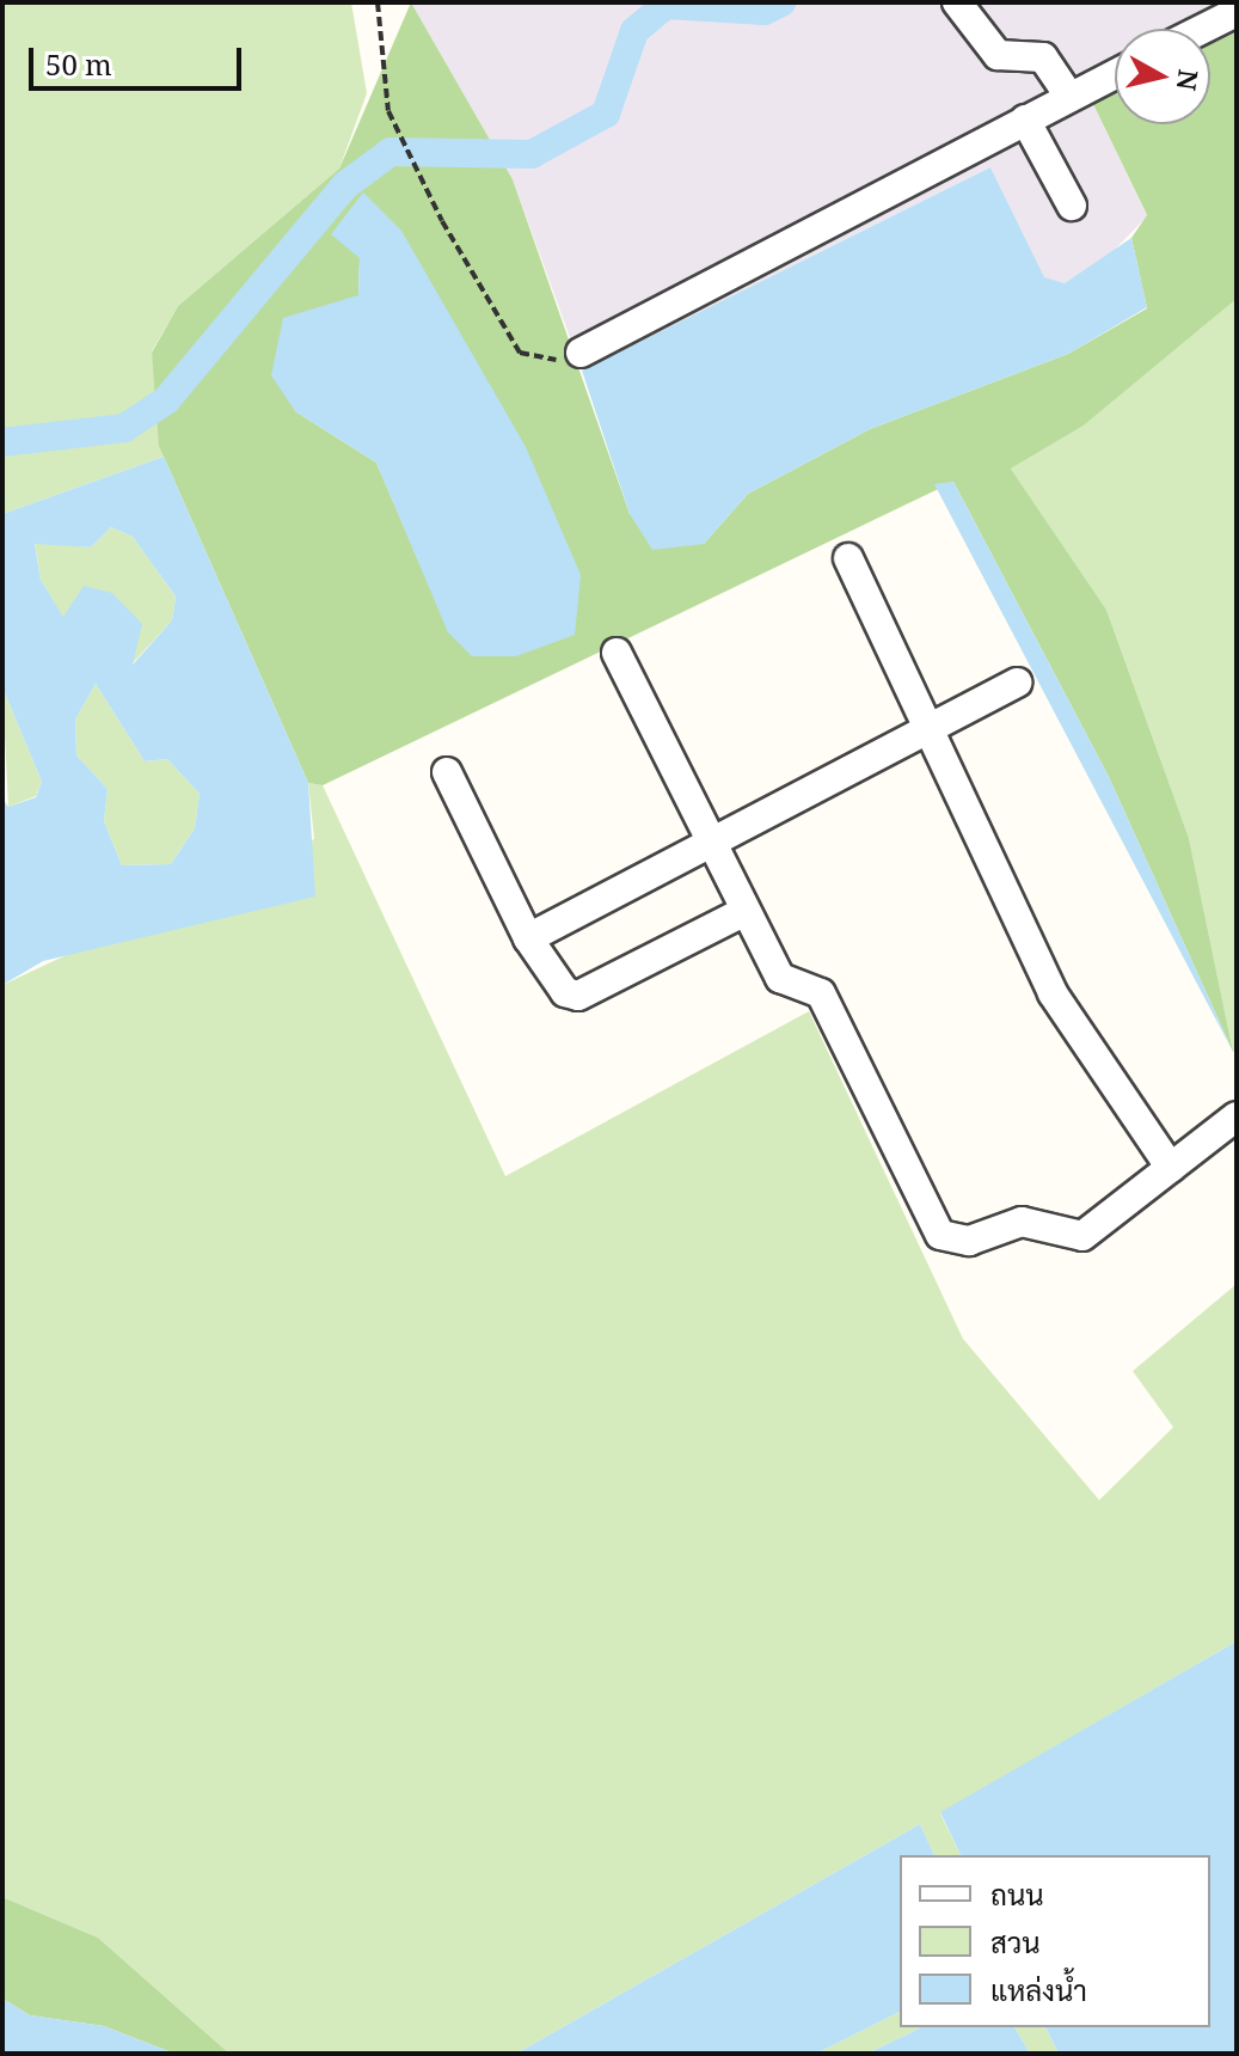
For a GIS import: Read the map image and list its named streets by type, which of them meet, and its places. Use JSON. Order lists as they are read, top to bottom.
{
  "legend": ["ถนน", "สวน", "แหล่งน้ำ"],
  "scale_bar": "50 m",
  "north": "right"
}
